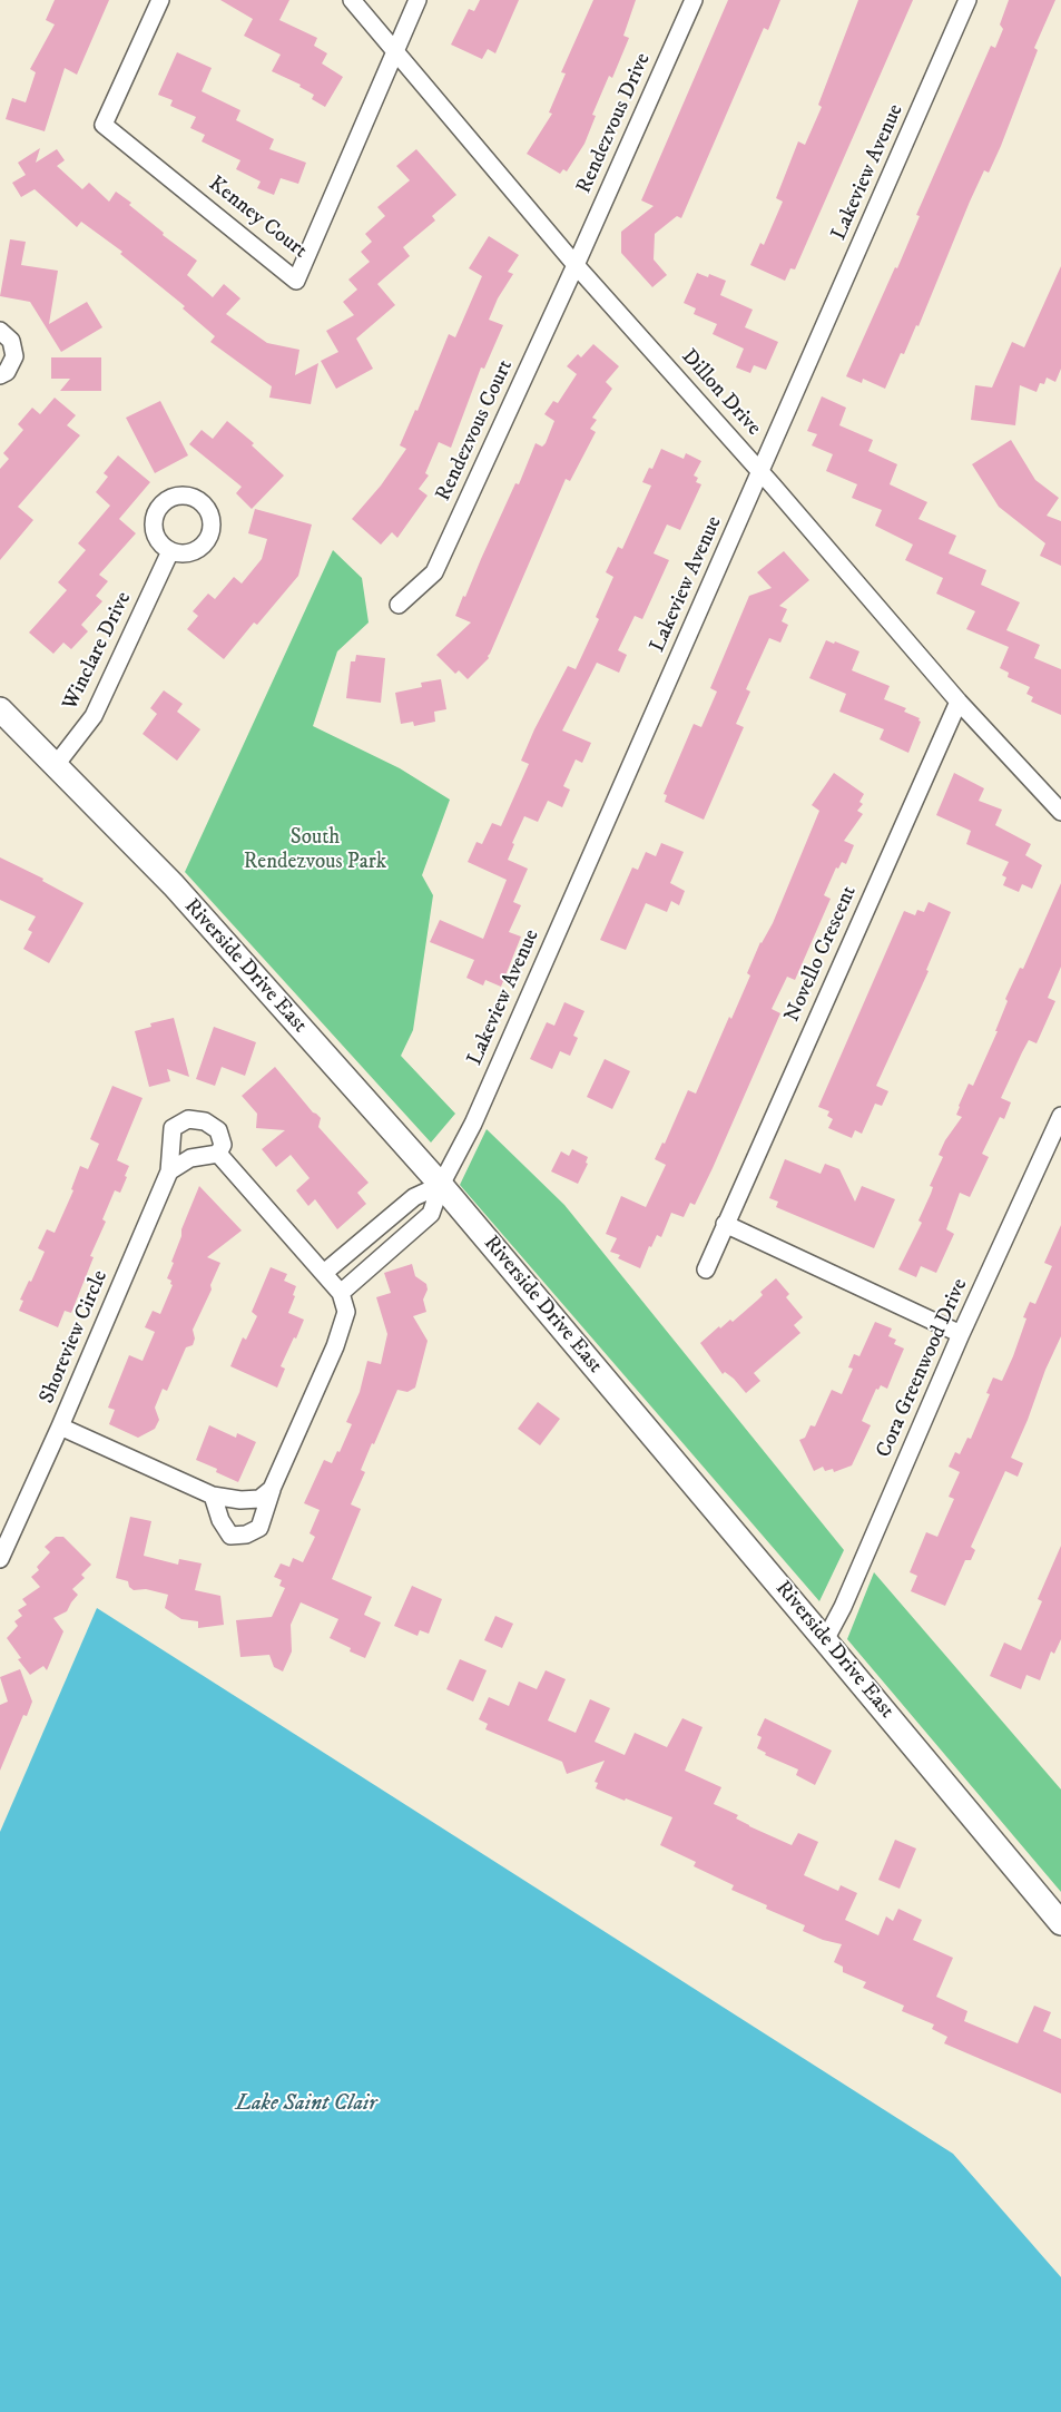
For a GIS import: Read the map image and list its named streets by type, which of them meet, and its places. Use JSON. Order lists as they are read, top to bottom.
{
  "streets": {
    "main road": ["Riverside Drive East"],
    "street": [
      "Rendezvous Drive",
      "Lakeview Avenue",
      "Kenney Court",
      "Dillon Drive",
      "Rendezvous Court",
      "Winclare Drive",
      "Novello Crescent",
      "Shoreview Circle",
      "Cora Greenwood Drive"
    ]
  },
  "crossings": [
    ["Rendezvous Drive", "Dillon Drive"],
    ["Rendezvous Drive", "Rendezvous Court"],
    ["Lakeview Avenue", "Dillon Drive"],
    ["Lakeview Avenue", "Riverside Drive East"],
    ["Kenney Court", "Dillon Drive"],
    ["Dillon Drive", "Rendezvous Court"],
    ["Dillon Drive", "Novello Crescent"],
    ["Winclare Drive", "Riverside Drive East"],
    ["Riverside Drive East", "Cora Greenwood Drive"]
  ],
  "water": ["Lake Saint Clair"],
  "parks": ["South Rendezvous Park"]
}
